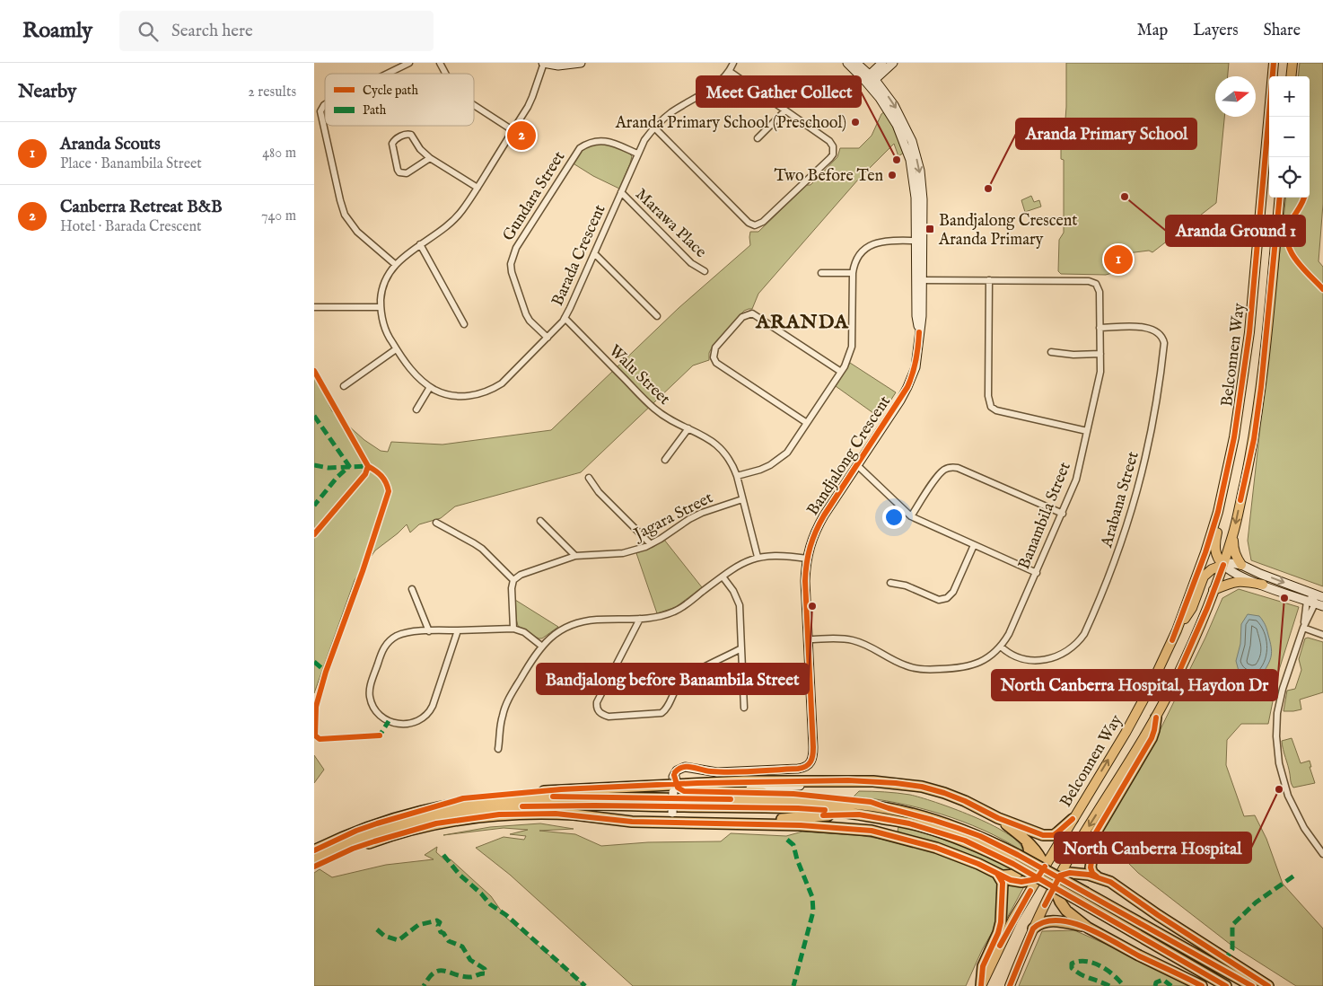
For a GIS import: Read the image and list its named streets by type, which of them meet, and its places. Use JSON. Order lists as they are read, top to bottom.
{
  "streets": {
    "main road": ["Belconnen Way"],
    "street": [
      "Gundara Street",
      "Marawa Place",
      "Barada Crescent",
      "Walu Street",
      "Bandjalong Crescent",
      "Arabana Street",
      "Jagara Street",
      "Banambila Street"
    ]
  },
  "crossings": [
    ["Gundara Street", "Barada Crescent"],
    ["Marawa Place", "Barada Crescent"],
    ["Barada Crescent", "Walu Street"],
    ["Walu Street", "Jagara Street"],
    ["Bandjalong Crescent", "Banambila Street"],
    ["Arabana Street", "Banambila Street"]
  ],
  "districts": ["ARANDA"],
  "places": {
    "other": [
      "Aranda Primary School (Preschool)",
      "Meet Gather Collect",
      "Two Before Ten",
      "Aranda Primary School",
      "Aranda Ground 1",
      "North Canberra Hospital, Haydon Dr",
      "Bandjalong before Banambila Street",
      "North Canberra Hospital"
    ],
    "transit": ["Bandjalong Crescent Aranda Primary"]
  },
  "legend": ["Cycle path", "Path"],
  "north": "right",
  "page": {
    "header": "Roamly",
    "search": "Search here",
    "nav": ["Map", "Layers", "Share"],
    "heading": ["Nearby", "2 results"],
    "map_buttons": ["+", "−"],
    "pins": ["2", "1"],
    "list": [
      {
        "mark": "1",
        "name": "Aranda Scouts",
        "note": "Place · Banambila Street",
        "value": "480 m"
      },
      {
        "mark": "2",
        "name": "Canberra Retreat B&B",
        "note": "Hotel · Barada Crescent",
        "value": "740 m"
      }
    ]
  }
}
